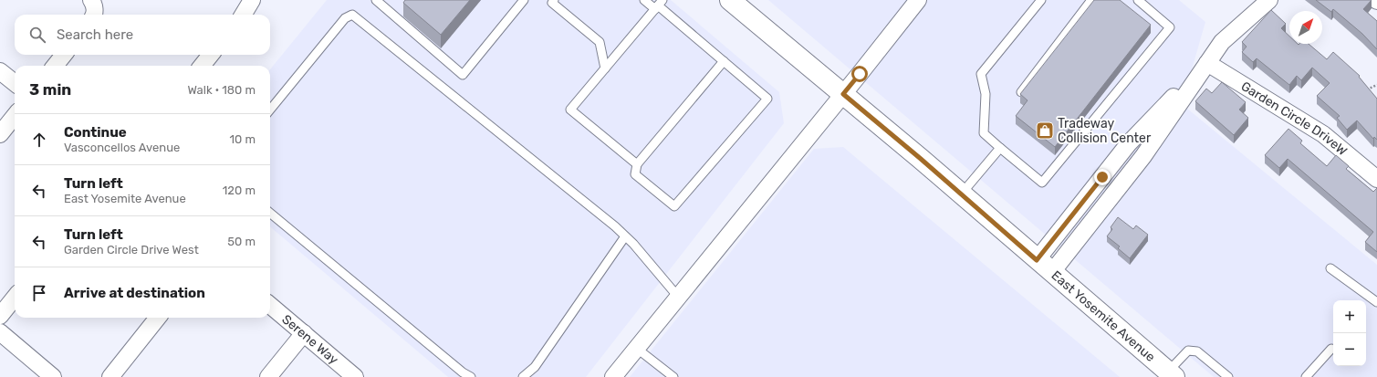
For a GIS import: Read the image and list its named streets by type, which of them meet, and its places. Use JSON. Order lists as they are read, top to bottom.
{
  "streets": {
    "main road": ["East Yosemite Avenue"],
    "street": ["Garden Circle DriveW", "Serene Way"]
  },
  "places": {
    "shop": ["Tradeway Collision Center"]
  },
  "north": "top right",
  "page": {
    "search": "Search here",
    "heading": ["3 min", "Walk · 180 m"],
    "list": [
      ["Continue", "Vasconcellos Avenue", "10 m"],
      ["Turn left", "East Yosemite Avenue", "120 m"],
      ["Turn left", "Garden Circle Drive West", "50 m"],
      "Arrive at destination"
    ],
    "map_buttons": ["+", "−"]
  }
}
